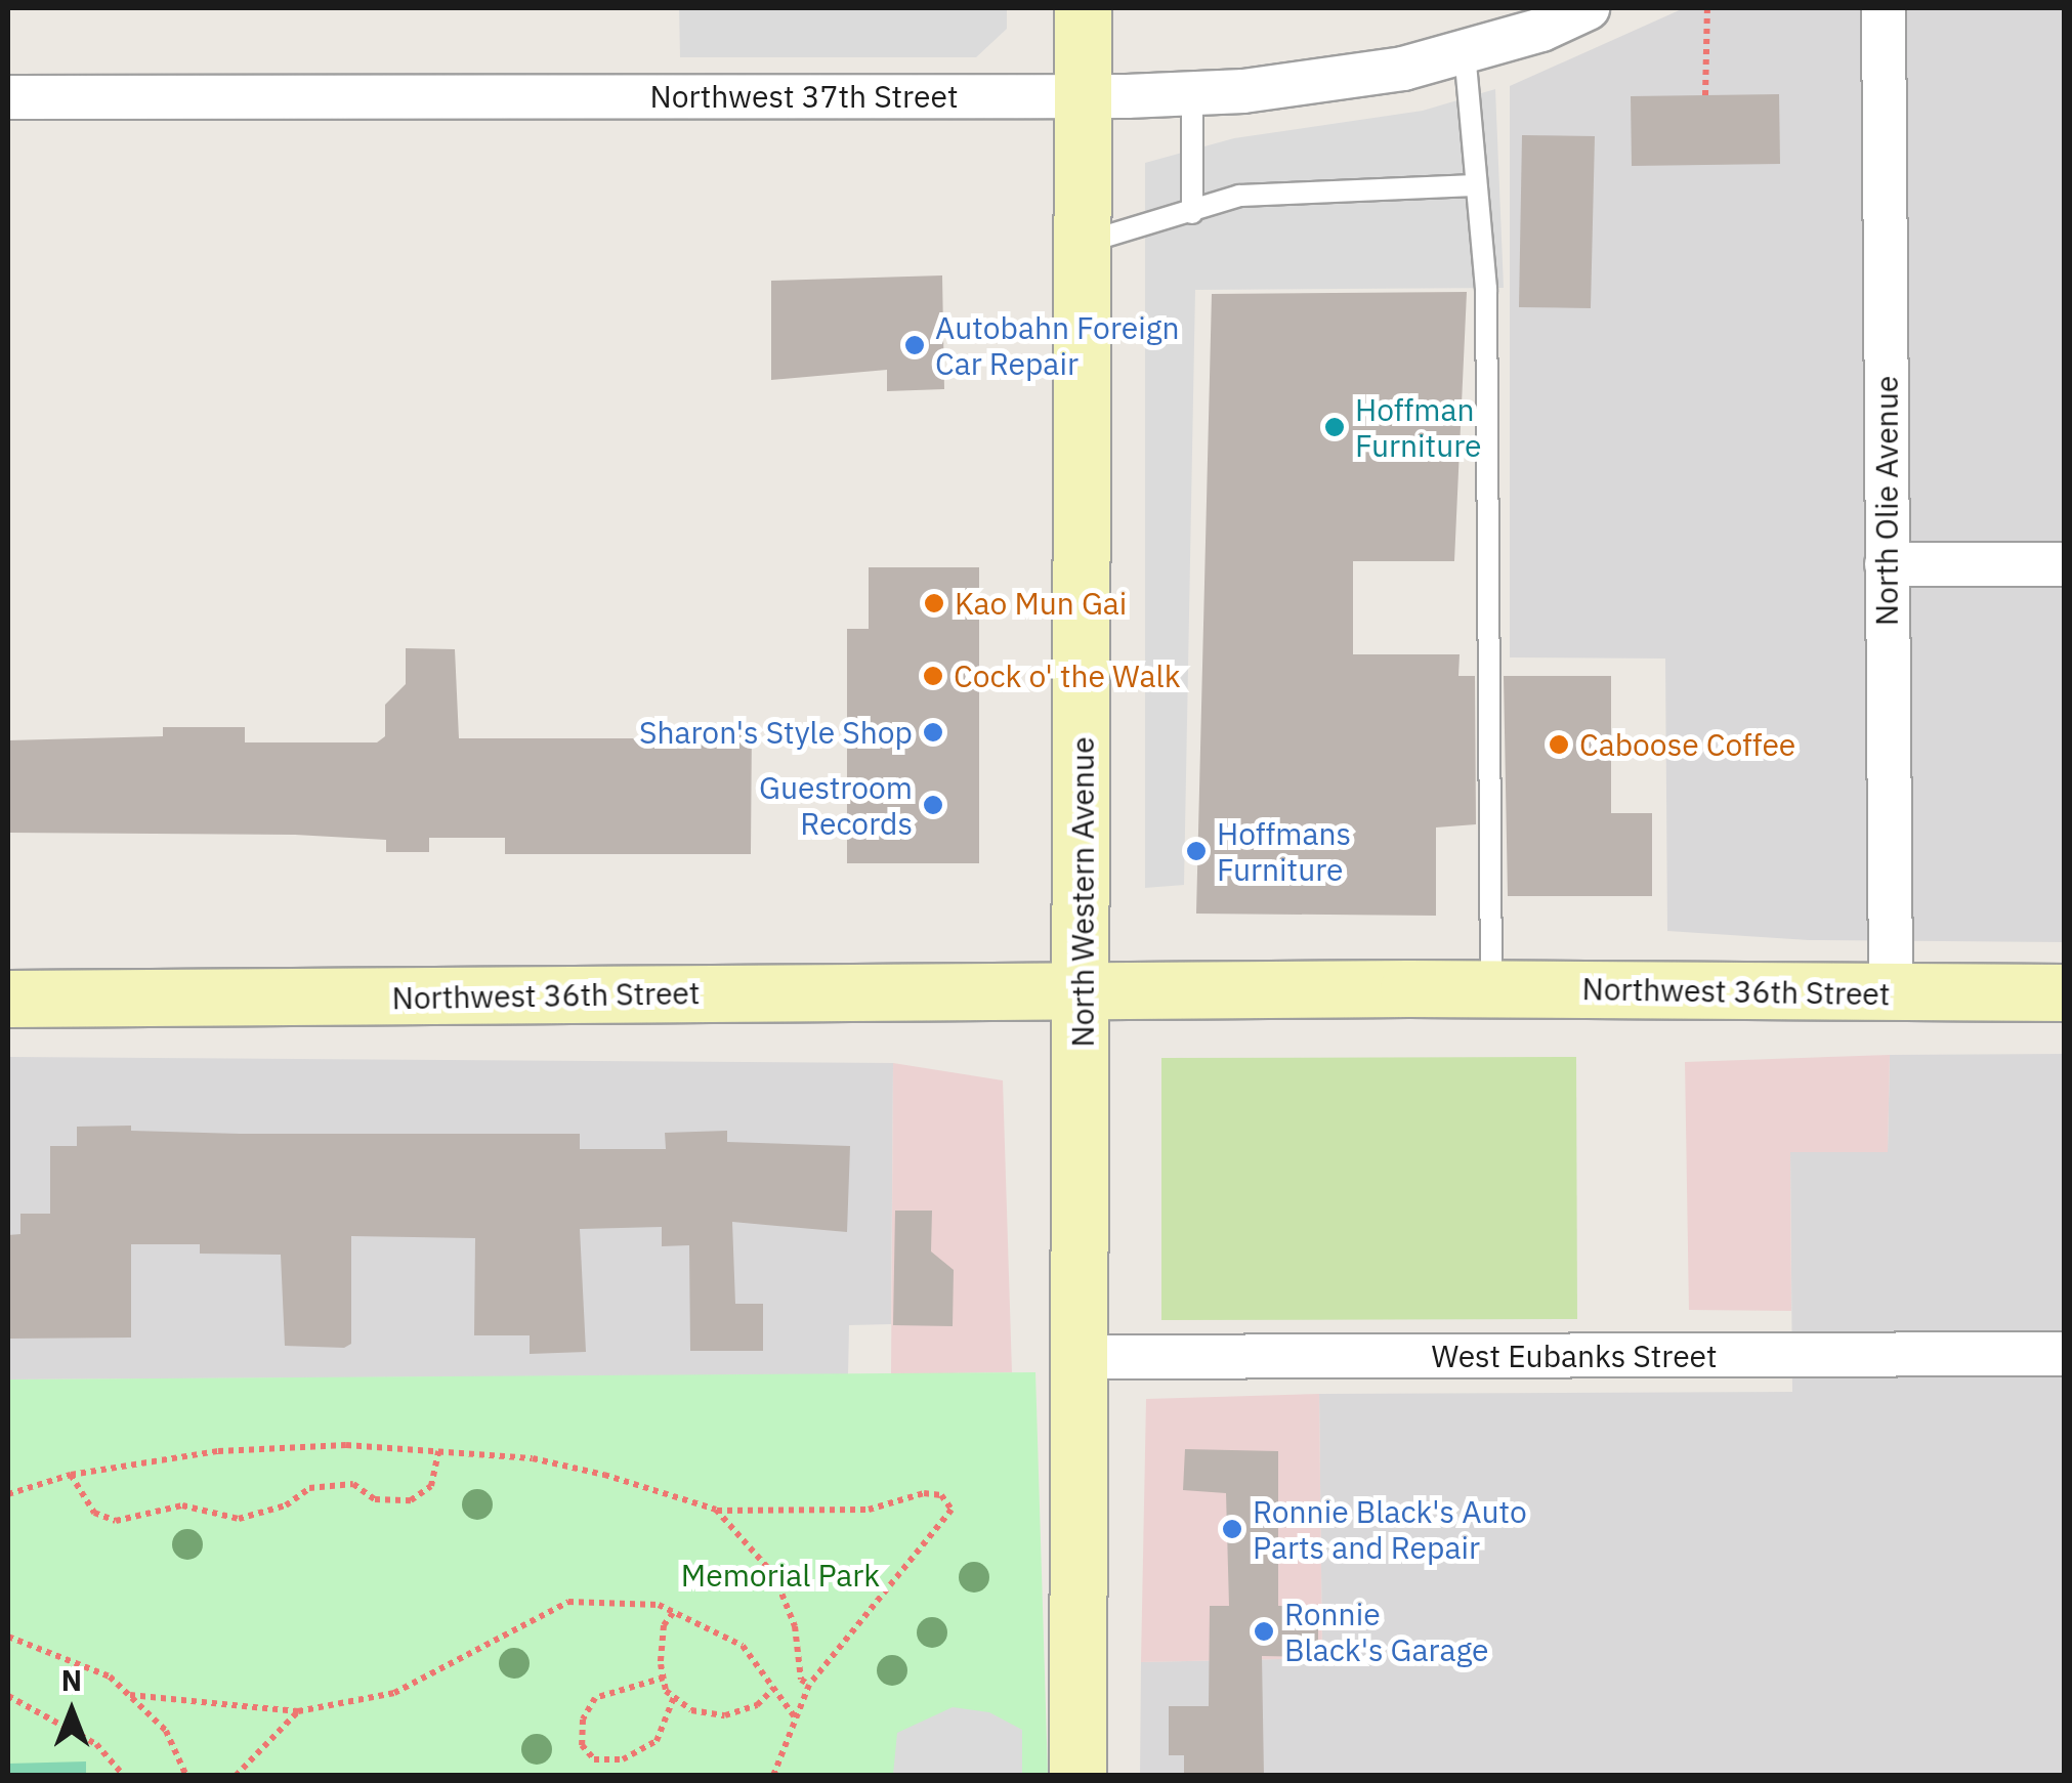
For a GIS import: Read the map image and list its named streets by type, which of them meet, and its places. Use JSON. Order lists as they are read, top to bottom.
{
  "streets": {
    "main road": ["North Western Avenue", "Northwest 36th Street"],
    "street": ["Northwest 37th Street", "North Olie Avenue", "West Eubanks Street"]
  },
  "crossings": [
    ["Northwest 37th Street", "North Western Avenue"],
    ["North Olie Avenue", "Northwest 36th Street"],
    ["North Western Avenue", "Northwest 36th Street"],
    ["North Western Avenue", "West Eubanks Street"]
  ],
  "parks": ["Memorial Park"],
  "places": [
    "Autobahn Foreign Car Repair",
    "Hoffman Furniture",
    "Kao Mun Gai",
    "Cock o' the Walk",
    "Sharon's Style Shop",
    "Caboose Coffee",
    "Guestroom Records",
    "Hoffmans Furniture",
    "Ronnie Black's Auto Parts and Repair",
    "Ronnie Black's Garage"
  ],
  "north": "top"
}
